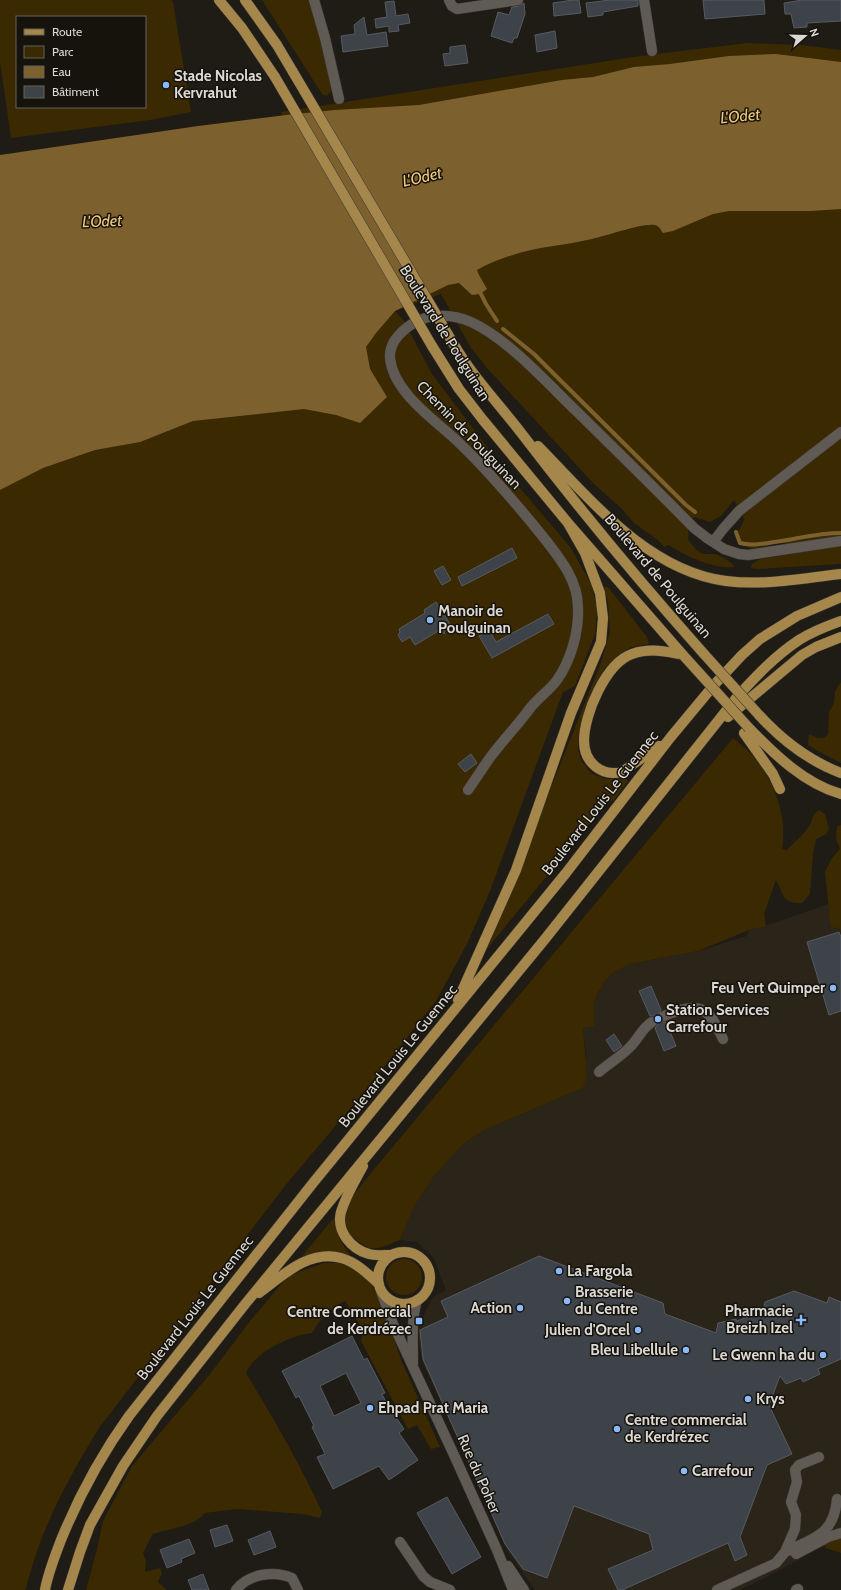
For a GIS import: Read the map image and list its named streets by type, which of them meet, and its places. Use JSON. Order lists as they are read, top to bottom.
{
  "streets": {
    "main road": ["Boulevard de Poulguinan", "Boulevard Louis Le Guennec"],
    "street": ["Chemin de Poulguinan", "Rue du Poher"]
  },
  "water": ["L'Odet"],
  "places": {
    "other": [
      "Stade Nicolas Kervrahut",
      "Manoir de Poulguinan",
      "Feu Vert Quimper",
      "Station Services Carrefour",
      "La Fargola",
      "Brasserie du Centre",
      "Action",
      "Julien d'Orcel",
      "Bleu Libellule",
      "Le Gwenn ha du",
      "Krys",
      "Ehpad Prat Maria",
      "Centre commercial de Kerdrézec",
      "Carrefour"
    ],
    "health": ["Pharmacie Breizh Izel"],
    "transit": ["Centre Commercial de Kerdrézec"]
  },
  "legend": [
    "Route",
    "Parc",
    "Eau",
    "Bâtiment"
  ],
  "north": "right"
}
